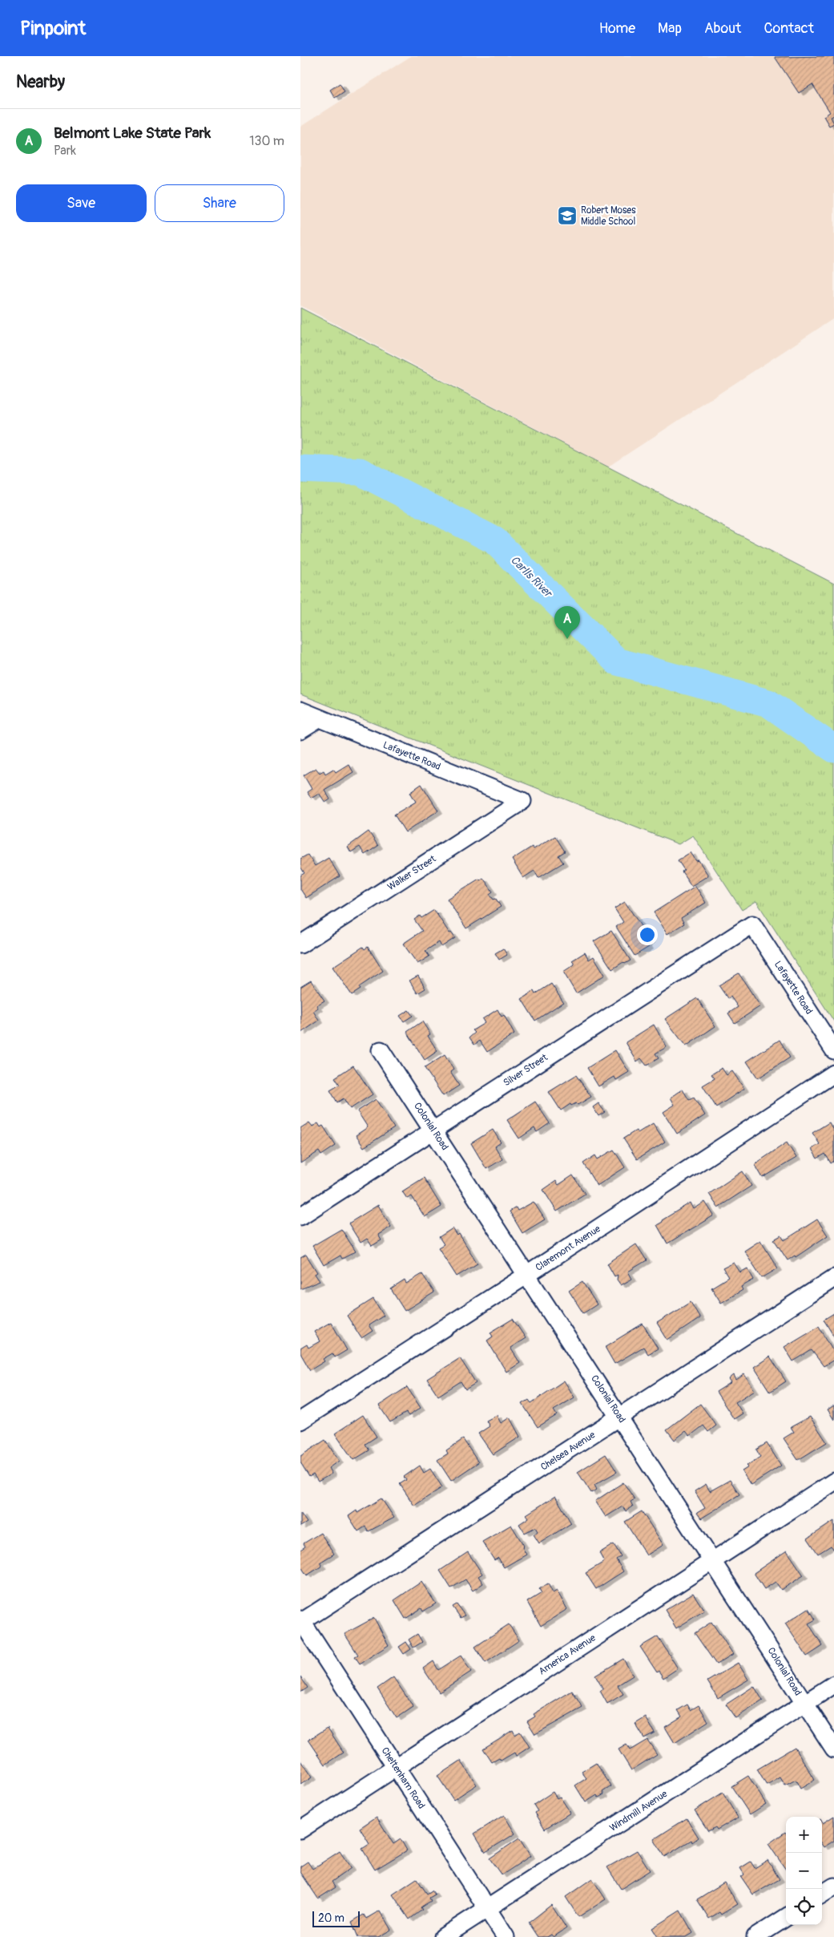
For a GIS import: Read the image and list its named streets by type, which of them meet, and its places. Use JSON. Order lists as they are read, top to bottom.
{
  "streets": {
    "street": [
      "Lafayette Road",
      "Walker Street",
      "Silver Street",
      "Colonial Road",
      "Claremont Avenue",
      "Chelsea Avenue",
      "America Avenue",
      "Cheltenham Road",
      "Windmill Avenue"
    ]
  },
  "crossings": [
    ["Lafayette Road", "Walker Street"],
    ["Lafayette Road", "Silver Street"],
    ["Silver Street", "Colonial Road"],
    ["Colonial Road", "Claremont Avenue"],
    ["Colonial Road", "Chelsea Avenue"],
    ["Colonial Road", "America Avenue"],
    ["Colonial Road", "Windmill Avenue"],
    ["Chelsea Avenue", "Cheltenham Road"],
    ["America Avenue", "Cheltenham Road"],
    ["Cheltenham Road", "Windmill Avenue"]
  ],
  "water": ["Carlls River"],
  "places": {
    "school or university": ["Robert Moses Middle School"]
  },
  "scale_bar": "20 m",
  "page": {
    "header": "Pinpoint",
    "nav": [
      "Home",
      "Map",
      "About",
      "Contact"
    ],
    "heading": "Nearby",
    "list": [
      {
        "mark": "A",
        "name": "Belmont Lake State Park",
        "note": "Park",
        "value": "130 m"
      }
    ],
    "buttons": ["Save", "Share"],
    "pins": "A",
    "map_buttons": ["+", "−"],
    "scale": "20 m"
  }
}
